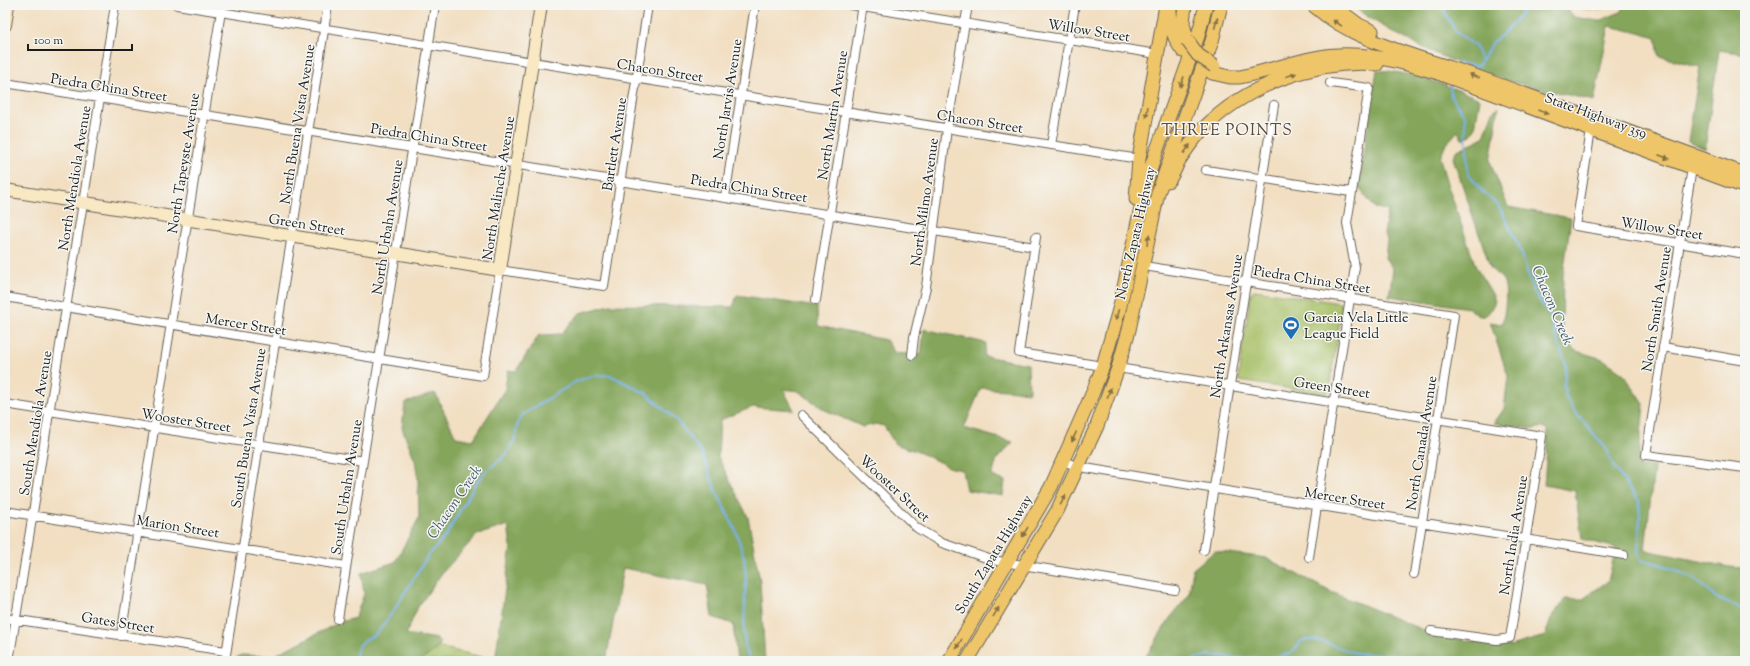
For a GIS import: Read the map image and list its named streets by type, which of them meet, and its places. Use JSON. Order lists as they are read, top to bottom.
{
  "streets": {
    "main road": ["State Highway 359", "North Zapata Highway", "South Zapata Highway"],
    "street": [
      "Willow Street",
      "Chacon Street",
      "Piedra China Street",
      "North Jarvis Avenue",
      "North Martin Avenue",
      "North Buena Vista Avenue",
      "Bartlett Avenue",
      "North Tapeyste Avenue",
      "North Mendiola Avenue",
      "North Malinche Avenue",
      "North Milmo Avenue",
      "Green Street",
      "North Urbahn Avenue",
      "North Smith Avenue",
      "Mercer Street",
      "North Arkansas Avenue",
      "Wooster Street",
      "South Mendiola Avenue",
      "South Buena Vista Avenue",
      "North Canada Avenue",
      "South Urbahn Avenue",
      "Marion Street",
      "North India Avenue",
      "Gates Street"
    ]
  },
  "crossings": [
    ["Willow Street", "North Martin Avenue"],
    ["Willow Street", "State Highway 359"],
    ["Willow Street", "North Milmo Avenue"],
    ["Willow Street", "North Smith Avenue"],
    ["Chacon Street", "North Jarvis Avenue"],
    ["Chacon Street", "North Martin Avenue"],
    ["Chacon Street", "North Buena Vista Avenue"],
    ["Chacon Street", "Bartlett Avenue"],
    ["Chacon Street", "North Tapeyste Avenue"],
    ["Chacon Street", "North Malinche Avenue"],
    ["Chacon Street", "North Milmo Avenue"],
    ["Chacon Street", "North Urbahn Avenue"],
    ["Piedra China Street", "North Jarvis Avenue"],
    ["Piedra China Street", "North Martin Avenue"],
    ["Piedra China Street", "North Buena Vista Avenue"],
    ["Piedra China Street", "Bartlett Avenue"],
    ["Piedra China Street", "North Tapeyste Avenue"],
    ["Piedra China Street", "North Mendiola Avenue"],
    ["Piedra China Street", "North Malinche Avenue"],
    ["Piedra China Street", "North Urbahn Avenue"],
    ["Piedra China Street", "North Zapata Highway"],
    ["Piedra China Street", "North Arkansas Avenue"],
    ["Piedra China Street", "North Canada Avenue"],
    ["State Highway 359", "North Smith Avenue"],
    ["North Buena Vista Avenue", "Green Street"],
    ["North Buena Vista Avenue", "Mercer Street"],
    ["North Buena Vista Avenue", "South Buena Vista Avenue"],
    ["Bartlett Avenue", "Green Street"],
    ["North Tapeyste Avenue", "Green Street"],
    ["North Tapeyste Avenue", "Mercer Street"],
    ["North Tapeyste Avenue", "Wooster Street"],
    ["North Tapeyste Avenue", "Marion Street"],
    ["North Tapeyste Avenue", "Gates Street"],
    ["North Mendiola Avenue", "Green Street"],
    ["North Mendiola Avenue", "Mercer Street"],
    ["North Mendiola Avenue", "South Mendiola Avenue"],
    ["North Malinche Avenue", "Green Street"],
    ["North Malinche Avenue", "Mercer Street"],
    ["Green Street", "North Urbahn Avenue"],
    ["Green Street", "North Zapata Highway"],
    ["Green Street", "North Arkansas Avenue"],
    ["Green Street", "North Canada Avenue"],
    ["Green Street", "North India Avenue"],
    ["North Urbahn Avenue", "Mercer Street"],
    ["North Urbahn Avenue", "South Urbahn Avenue"],
    ["North Zapata Highway", "Mercer Street"],
    ["North Zapata Highway", "South Zapata Highway"],
    ["Mercer Street", "North Arkansas Avenue"],
    ["Mercer Street", "South Mendiola Avenue"],
    ["Mercer Street", "South Buena Vista Avenue"],
    ["Mercer Street", "North Canada Avenue"],
    ["Mercer Street", "South Urbahn Avenue"],
    ["Mercer Street", "North India Avenue"],
    ["Mercer Street", "South Zapata Highway"],
    ["Wooster Street", "South Mendiola Avenue"],
    ["Wooster Street", "South Buena Vista Avenue"],
    ["Wooster Street", "South Urbahn Avenue"],
    ["Wooster Street", "South Zapata Highway"],
    ["South Mendiola Avenue", "Marion Street"],
    ["South Mendiola Avenue", "Gates Street"],
    ["South Buena Vista Avenue", "Marion Street"],
    ["South Buena Vista Avenue", "Gates Street"],
    ["South Urbahn Avenue", "Marion Street"]
  ],
  "districts": ["THREE POINTS"],
  "water": ["Chacon Creek"],
  "places": {
    "sports": ["Garcia Vela Little League Field"]
  },
  "scale_bar": "100 m"
}
